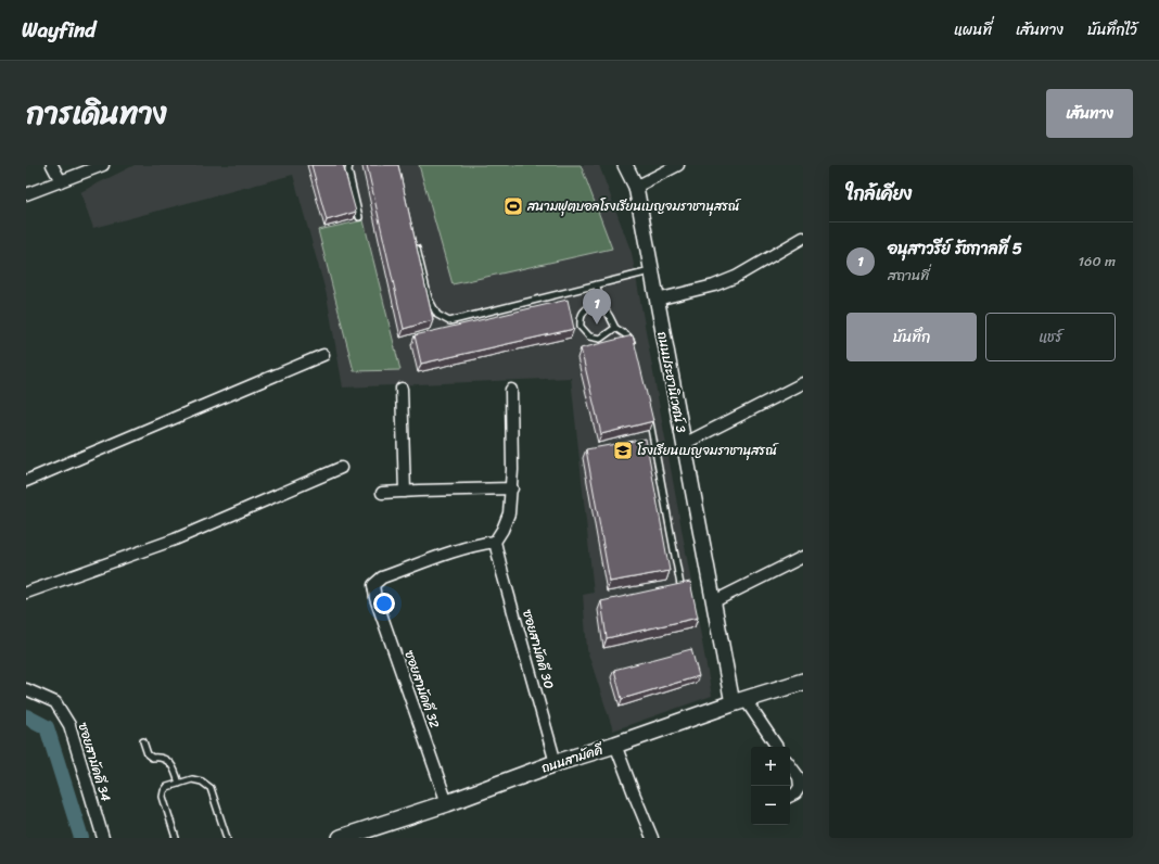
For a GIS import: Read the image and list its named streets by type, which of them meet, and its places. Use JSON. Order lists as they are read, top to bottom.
{
  "streets": {
    "main road": ["ถนนสามัคคี"],
    "street": [
      "ถนนประชานิเวศน์ 3",
      "ซอยสามัคคี 30",
      "ซอยสามัคคี 32",
      "ซอยสามัคคี 34"
    ]
  },
  "crossings": [
    ["ถนนประชานิเวศน์ 3", "ถนนสามัคคี"],
    ["ซอยสามัคคี 30", "ซอยสามัคคี 32"],
    ["ซอยสามัคคี 30", "ถนนสามัคคี"],
    ["ซอยสามัคคี 32", "ถนนสามัคคี"]
  ],
  "places": {
    "sports": ["สนามฟุตบอลโรงเรียนเบญจมราชานุสรณ์"],
    "school or university": ["โรงเรียนเบญจมราชานุสรณ์"]
  },
  "page": {
    "header": "Wayfind",
    "nav": ["แผนที่", "เส้นทาง", "บันทึกไว้"],
    "title": "การเดินทาง",
    "buttons": [
      "เส้นทาง",
      ["บันทึก", "แชร์"]
    ],
    "heading": "ใกล้เคียง",
    "list": [
      {
        "mark": "1",
        "name": "อนุสาวรีย์ รัชกาลที่ 5",
        "note": "สถานที่",
        "value": "160 m"
      }
    ],
    "pins": "1",
    "map_buttons": ["+", "−"]
  }
}
